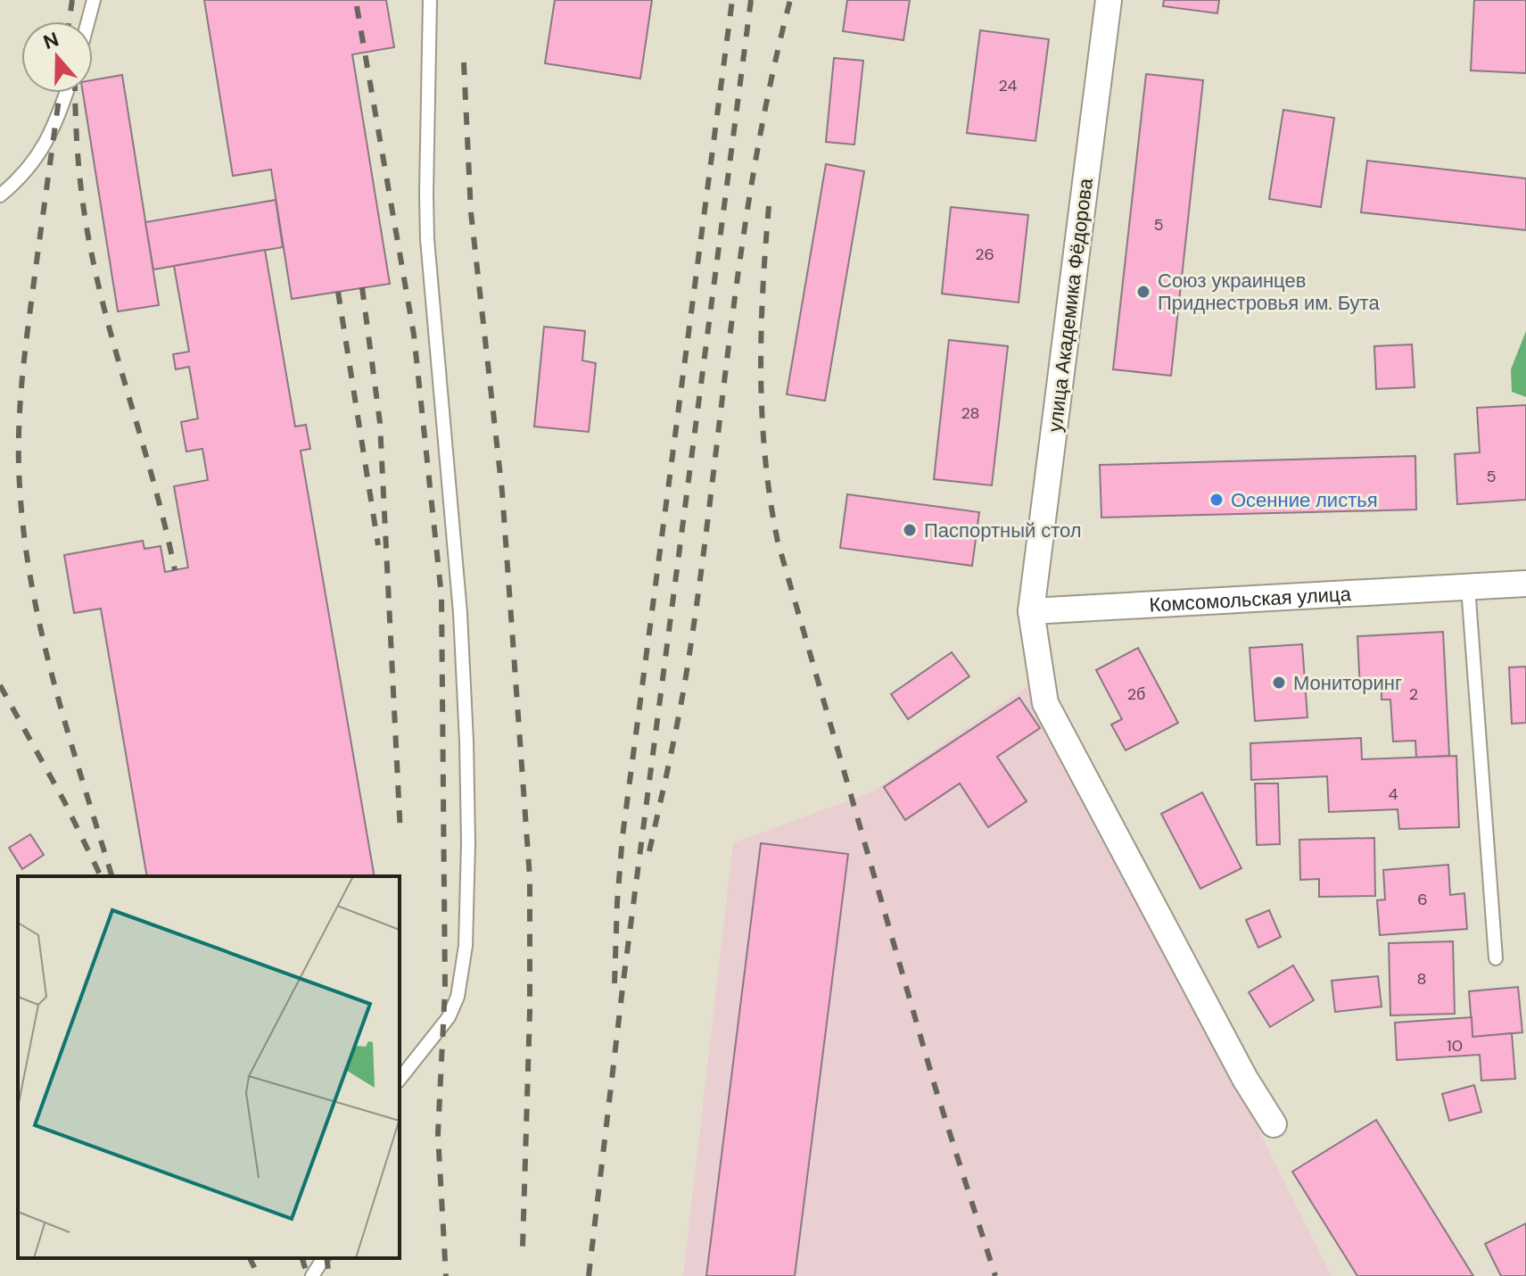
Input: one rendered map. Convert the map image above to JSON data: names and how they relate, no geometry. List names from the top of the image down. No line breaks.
{"streets":{"street":["улица Академика Фёдорова","Комсомольская улица"]},"crossings":[["улица Академика Фёдорова","Комсомольская улица"]],"places":["Союз украинцев Приднестровья им. Бута","Осенние листья","Паспортный стол","Мониторинг"],"house_numbers":["24","5","26","28","5","2б","2","4","6","8","10"],"north":"top"}
